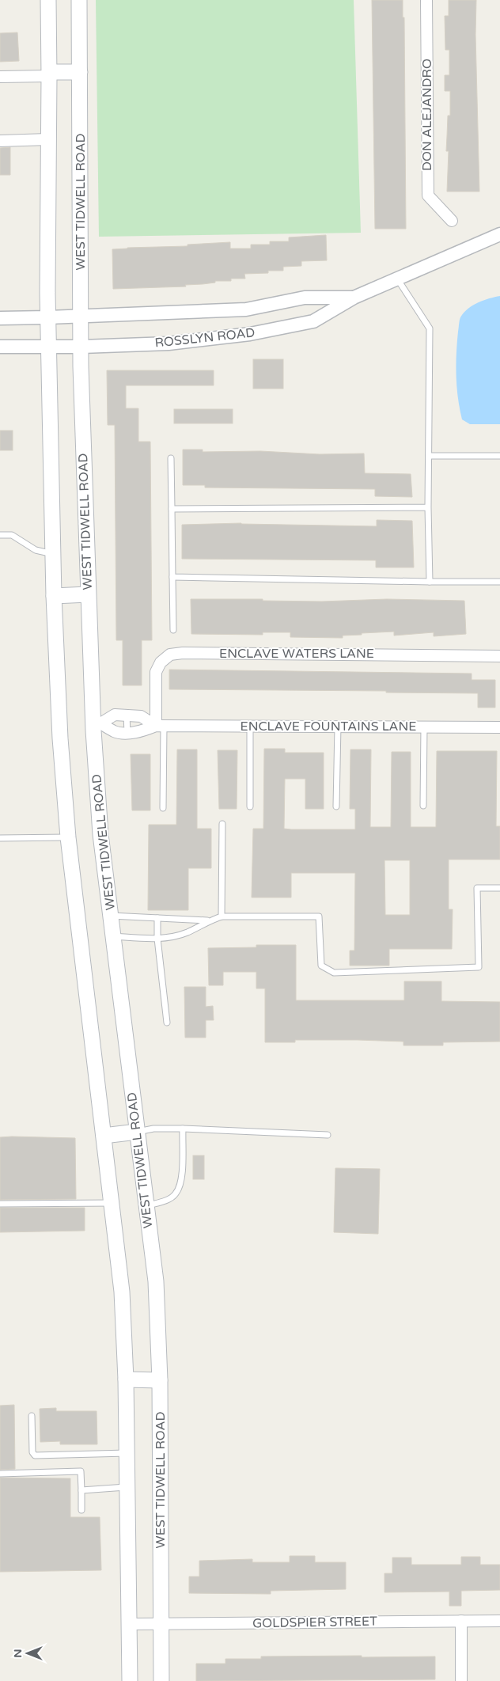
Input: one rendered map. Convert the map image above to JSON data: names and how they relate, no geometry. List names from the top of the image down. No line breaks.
{"streets":{"main road":["WEST TIDWELL ROAD"],"street":["DON ALEJANDRO","ROSSLYN ROAD","ENCLAVE WATERS LANE","ENCLAVE FOUNTAINS LANE","GOLDSPIER STREET"]},"crossings":[["WEST TIDWELL ROAD","ROSSLYN ROAD"],["WEST TIDWELL ROAD","ENCLAVE FOUNTAINS LANE"],["WEST TIDWELL ROAD","GOLDSPIER STREET"],["ENCLAVE WATERS LANE","ENCLAVE FOUNTAINS LANE"]],"north":"left"}
